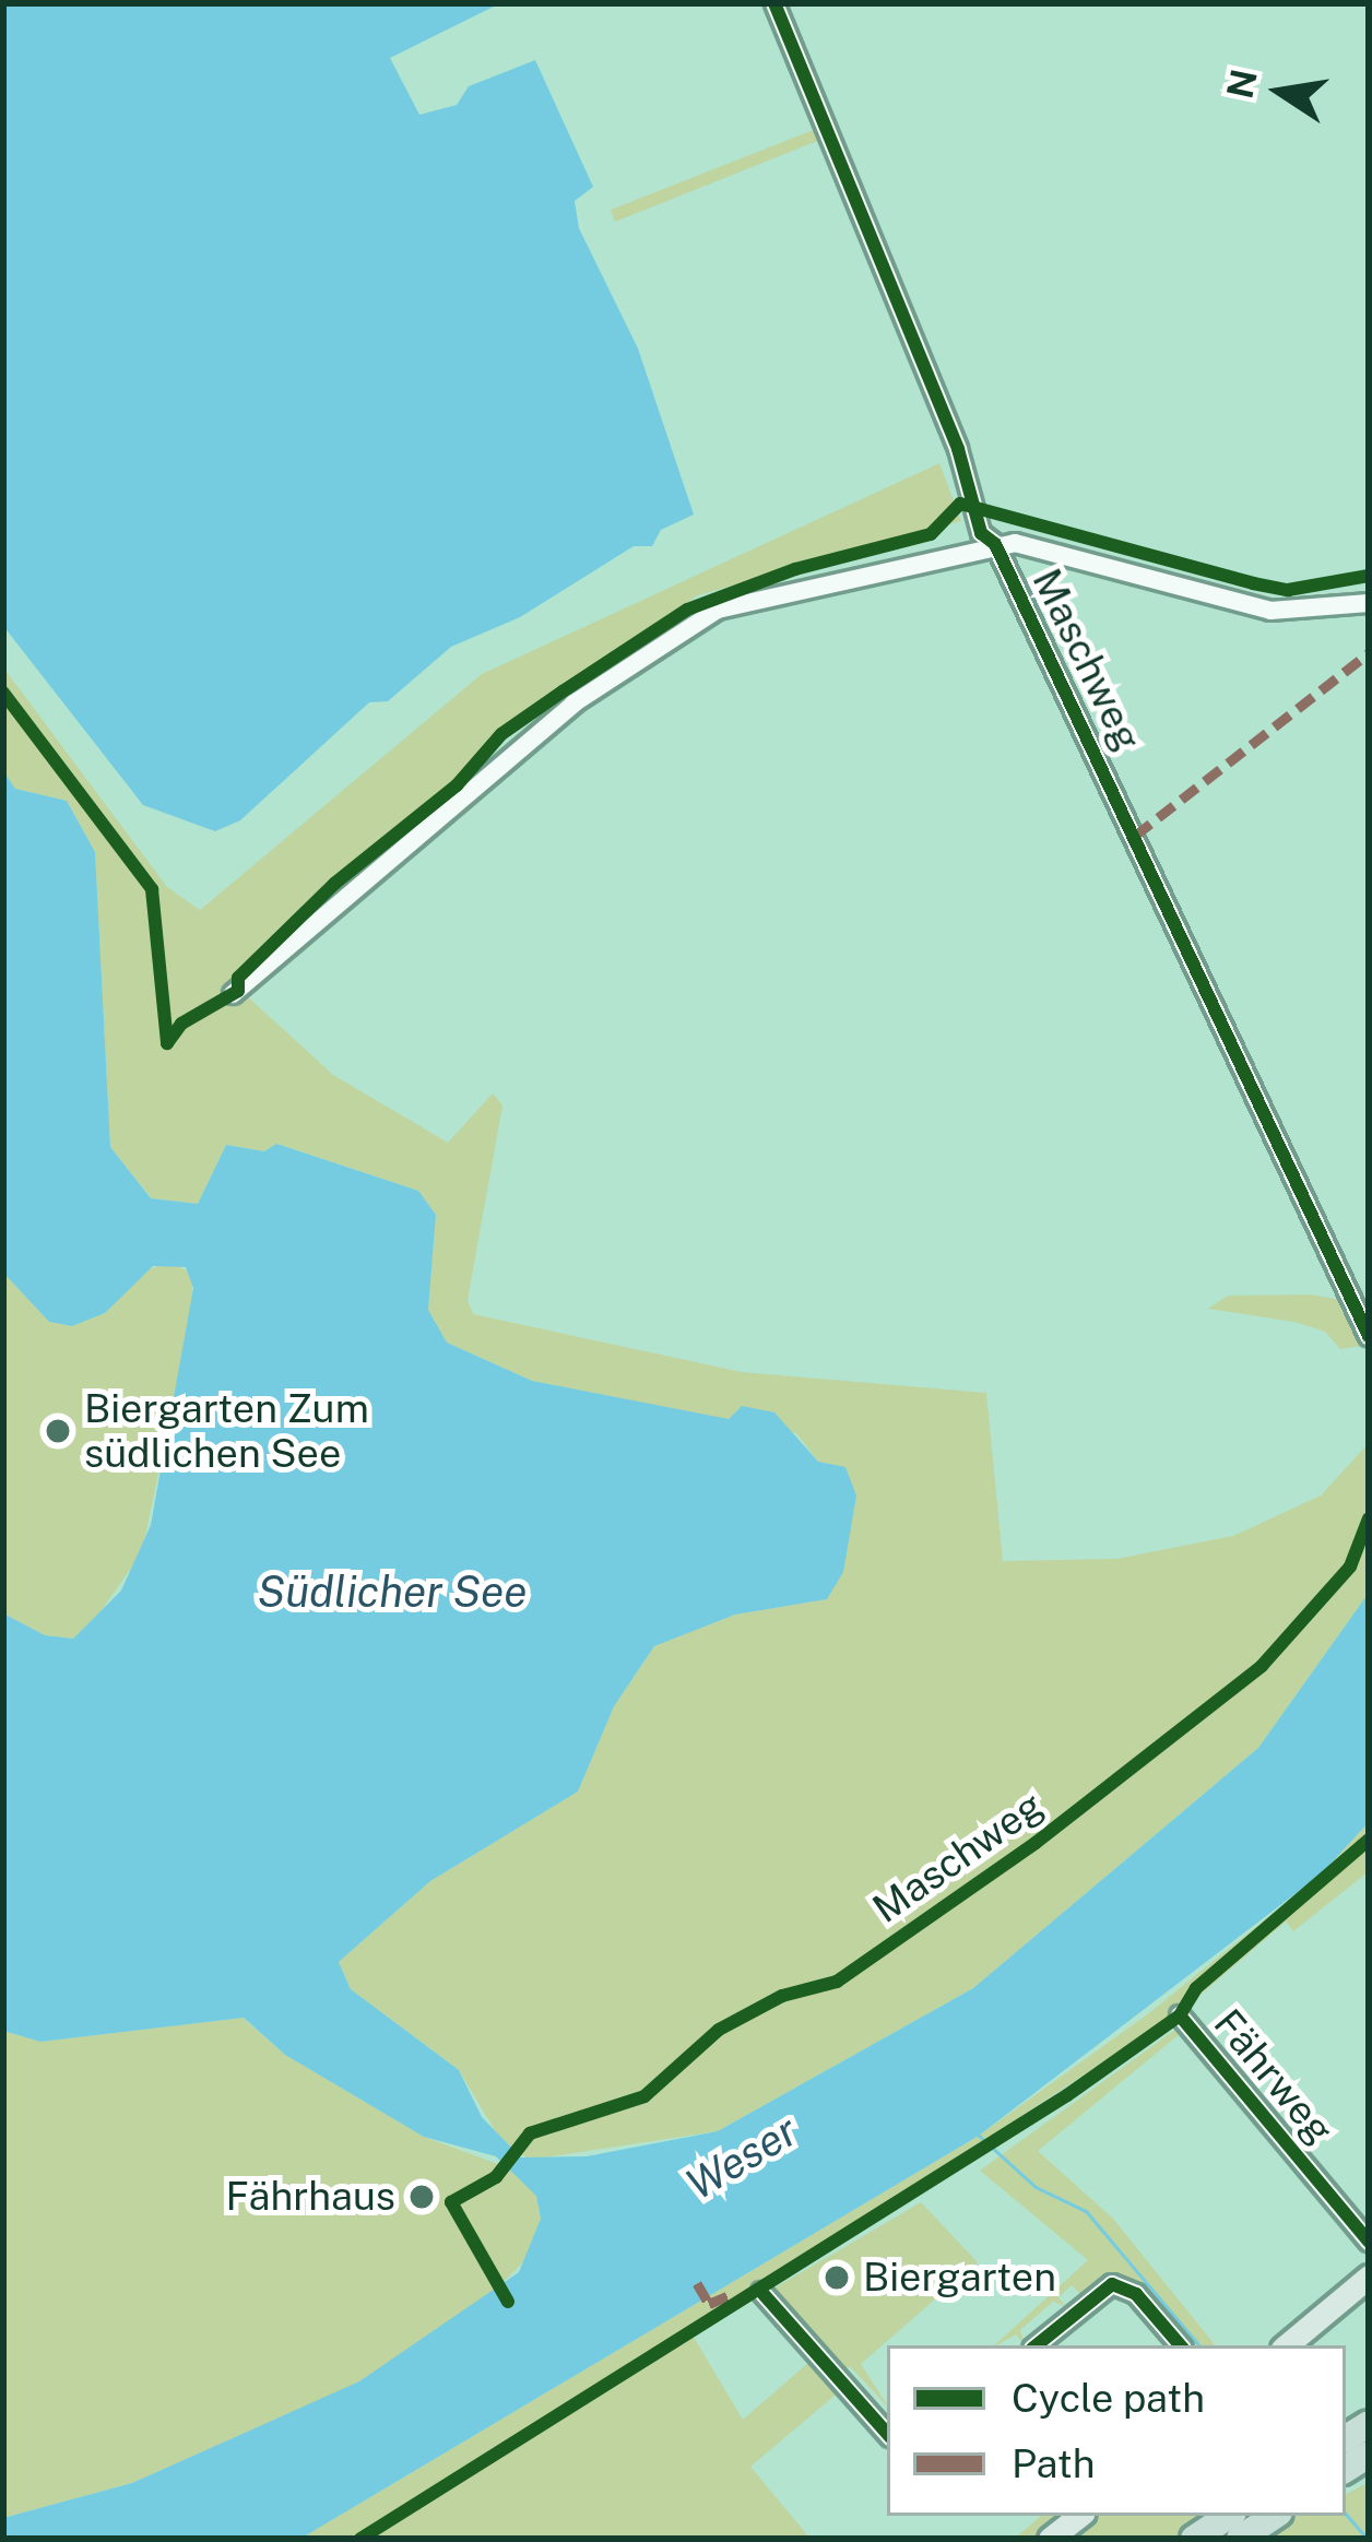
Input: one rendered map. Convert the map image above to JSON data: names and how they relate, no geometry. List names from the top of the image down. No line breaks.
{"streets":{"street":["Maschweg","Fährweg"]},"water":["Südlicher See","Weser"],"places":["Biergarten Zum südlichen See","Fährhaus","Biergarten"],"legend":["Cycle path","Path"],"north":"left"}
